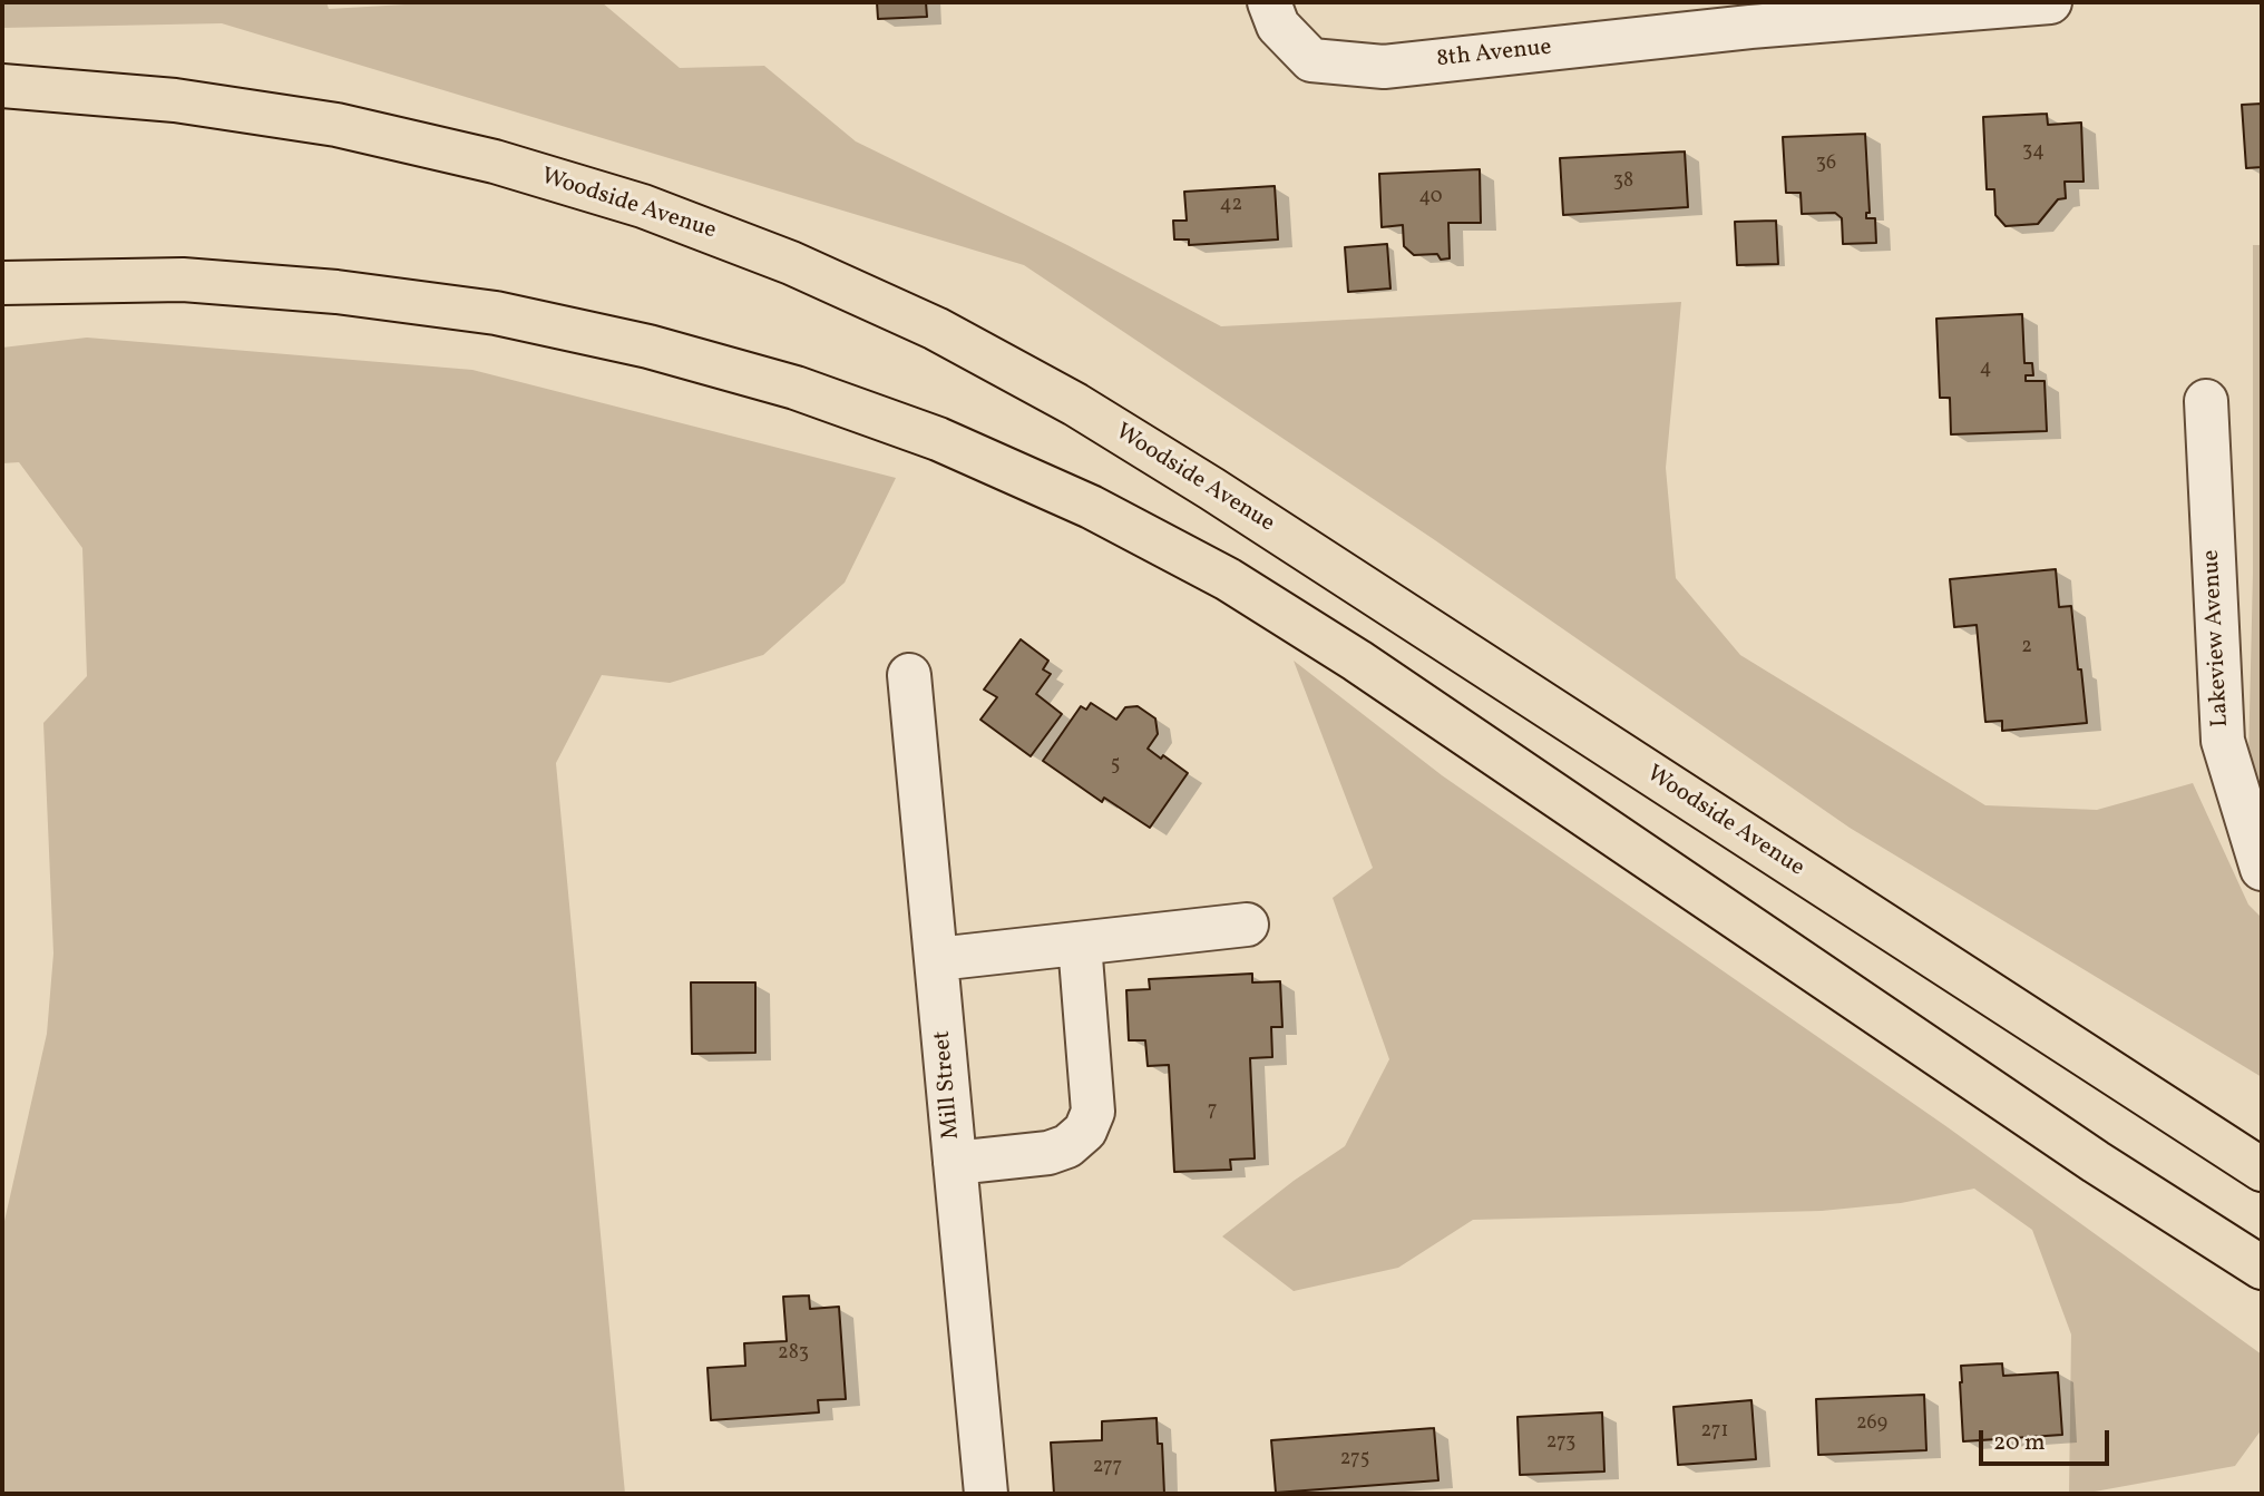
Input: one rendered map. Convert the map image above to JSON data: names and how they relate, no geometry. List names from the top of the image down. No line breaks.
{"streets":{"main road":["Woodside Avenue"],"street":["8th Avenue","Lakeview Avenue","Mill Street"]},"house_numbers":["34","36","38","40","42","4","2","5","7","283","269","271","273","275","277"],"scale_bar":"20 m"}
